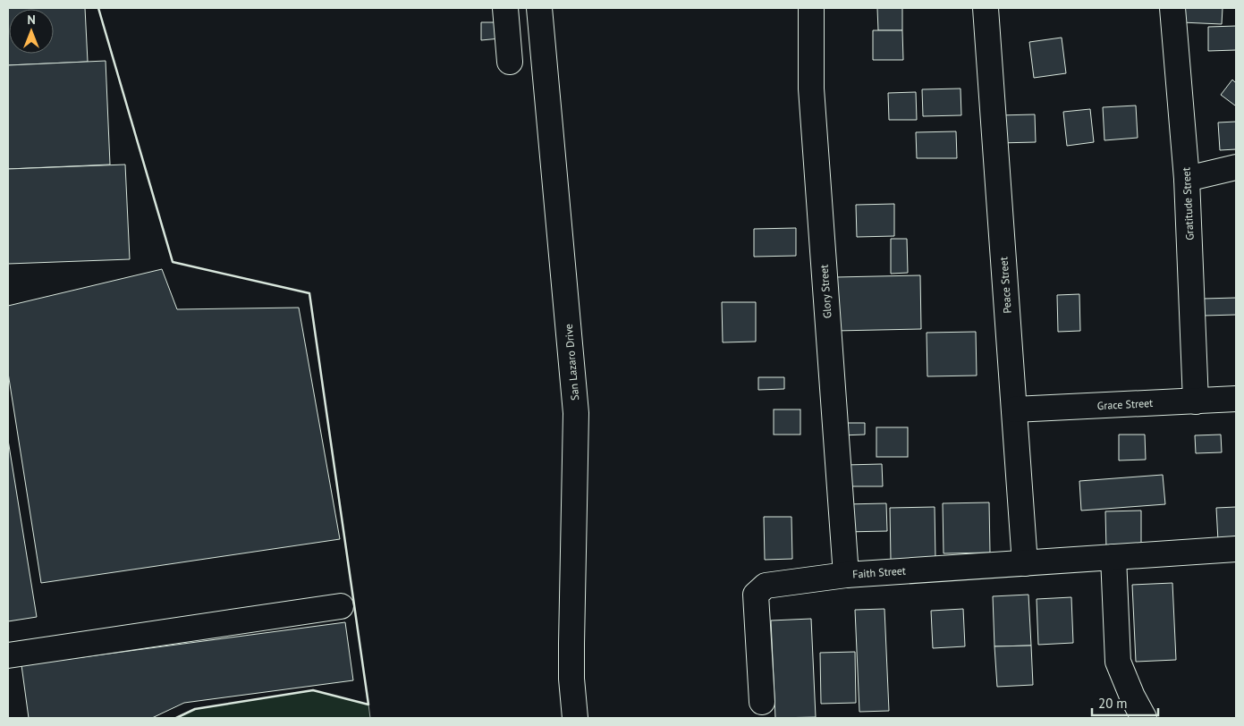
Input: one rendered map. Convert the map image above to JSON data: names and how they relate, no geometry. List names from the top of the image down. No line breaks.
{"streets":{"street":["Gratitude Street","Peace Street","Glory Street","San Lazaro Drive","Grace Street","Faith Street"]},"crossings":[["Gratitude Street","Grace Street"],["Peace Street","Grace Street"],["Peace Street","Faith Street"],["Glory Street","Faith Street"]],"scale_bar":"20 m","north":"top"}
